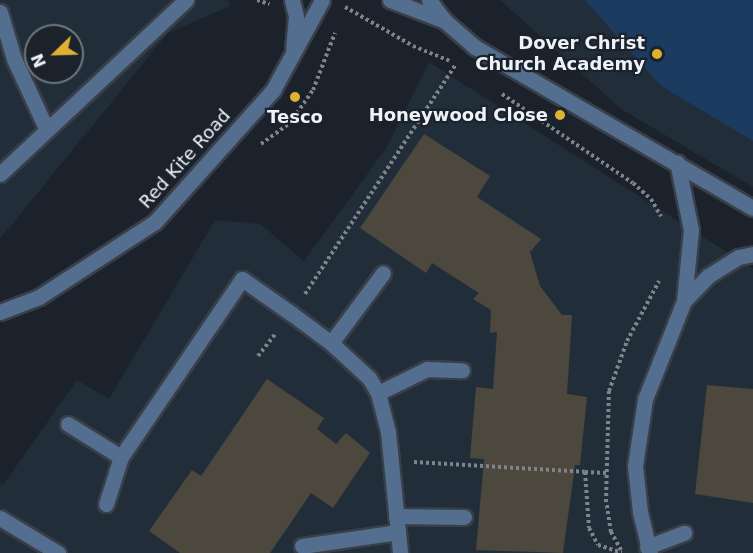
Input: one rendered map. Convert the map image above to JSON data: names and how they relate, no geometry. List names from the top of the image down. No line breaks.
{"streets":{"street":["Red Kite Road"]},"places":["Dover Christ Church Academy","Tesco","Honeywood Close"],"north":"bottom left"}
